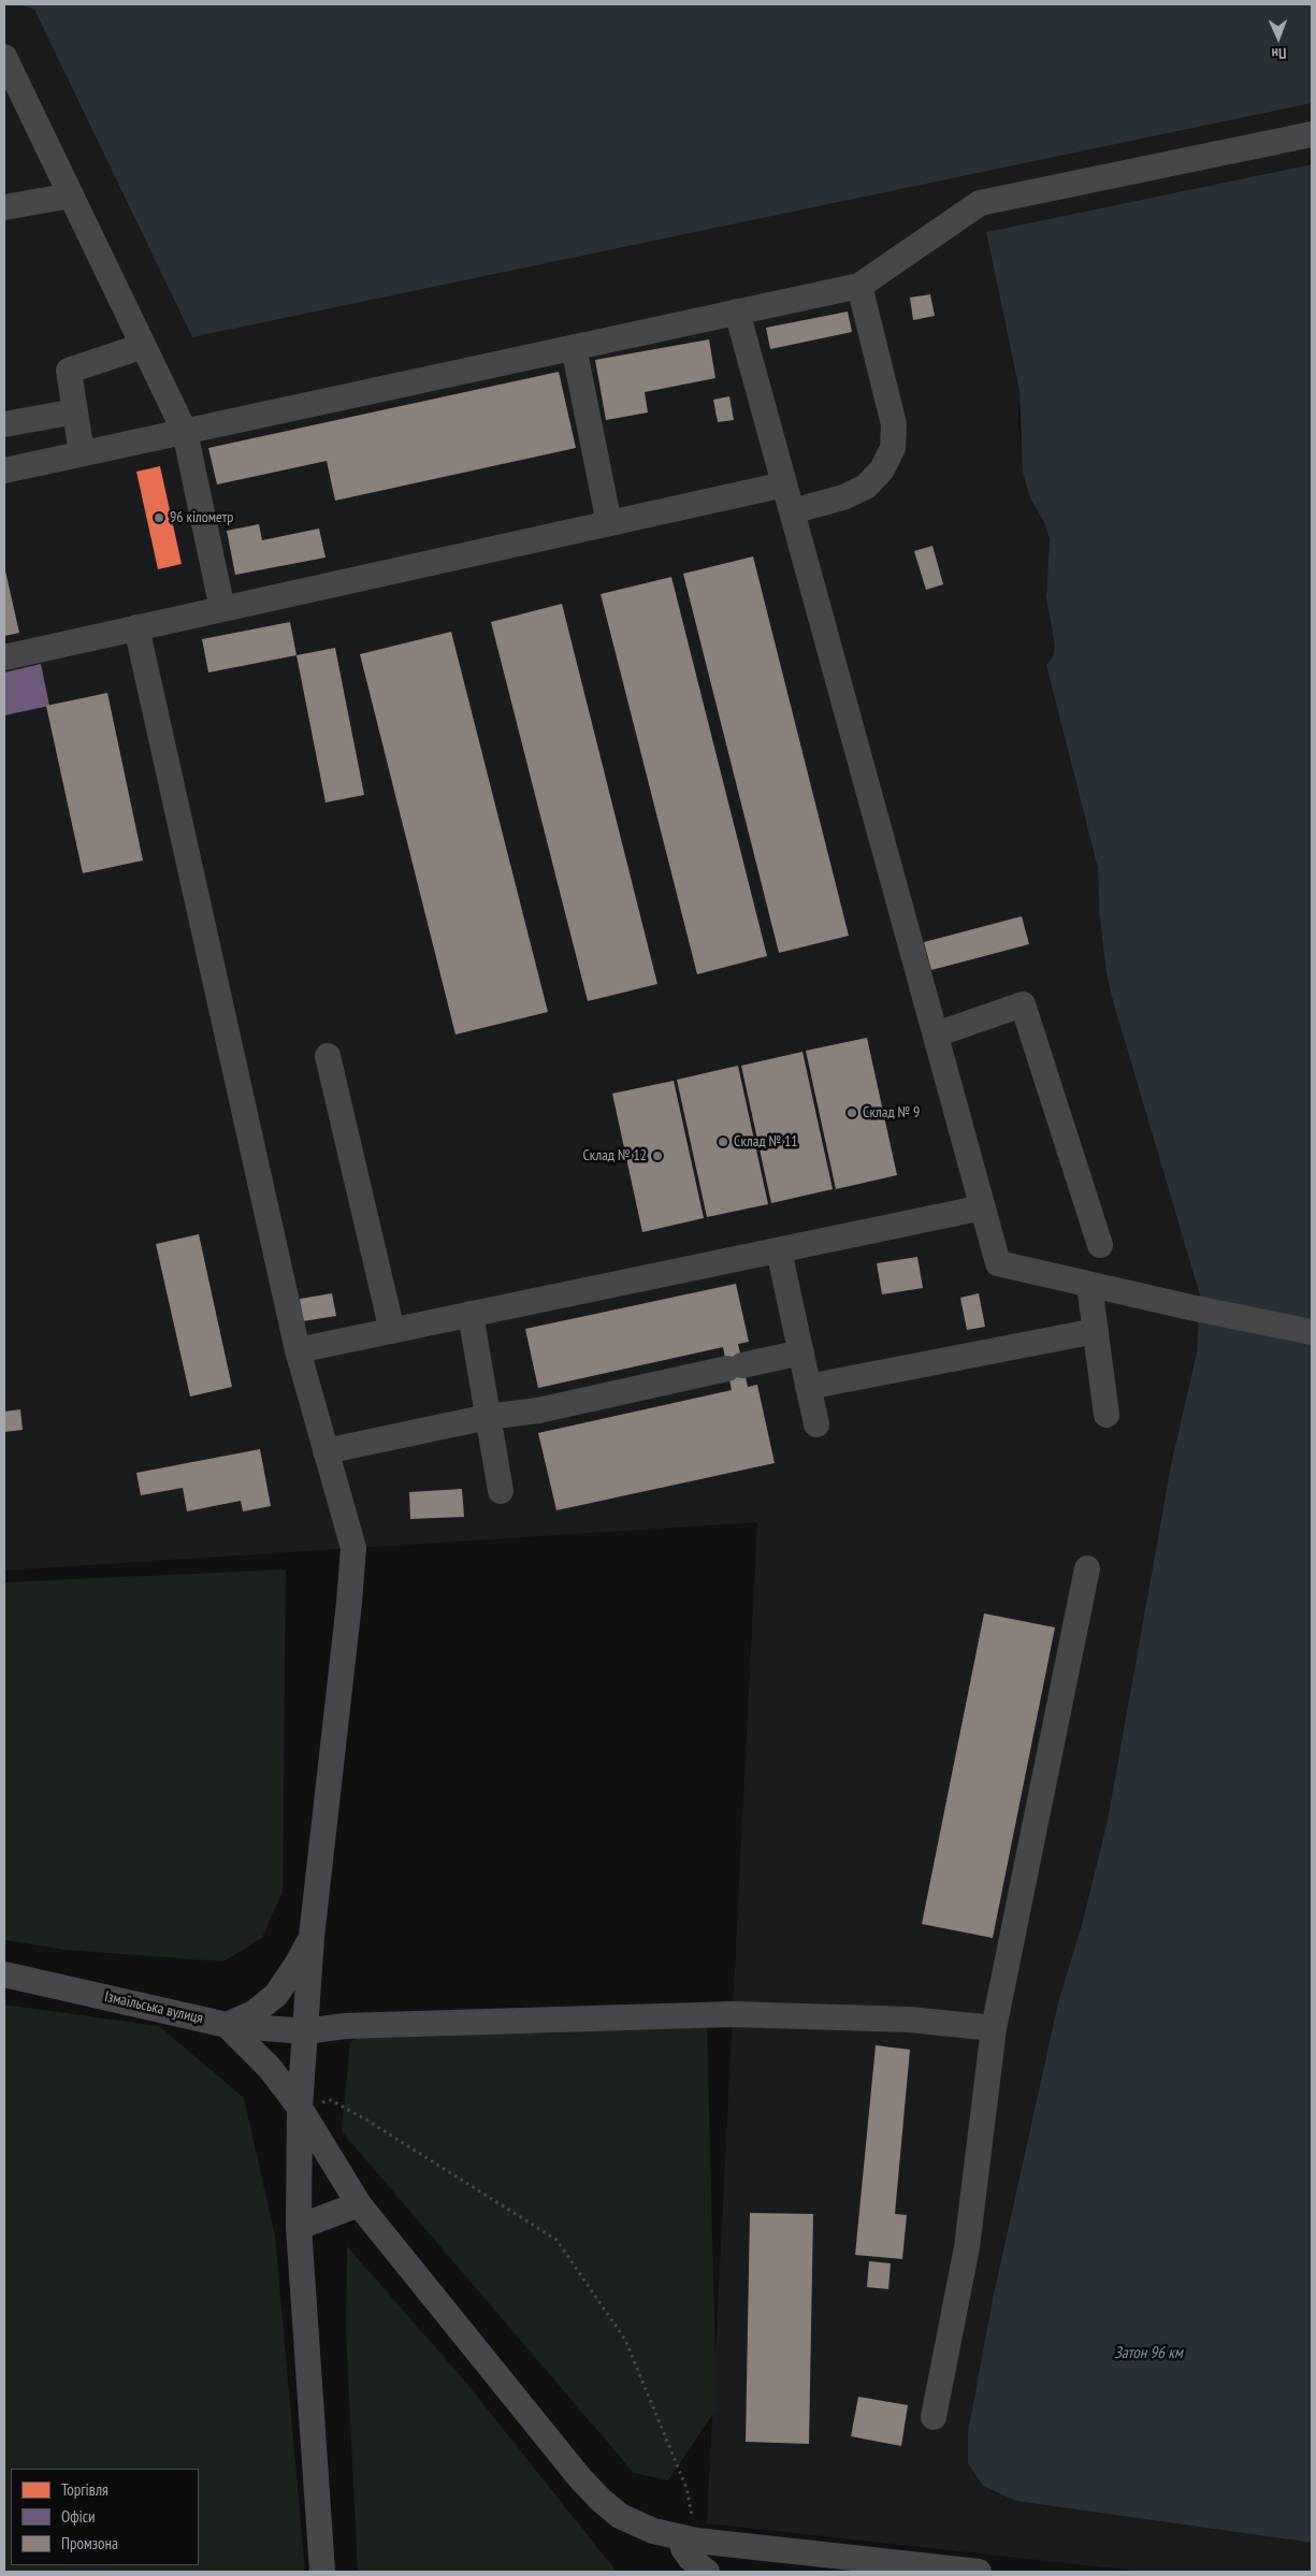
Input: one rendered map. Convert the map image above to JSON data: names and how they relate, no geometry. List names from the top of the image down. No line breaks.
{"streets":{"street":["Ізмаїльська вулиця"]},"water":["Затон 96 км"],"places":["96 кілометр","Склад № 9","Склад № 11","Склад № 12"],"legend":["Торгівля","Офіси","Промзона"],"north":"bottom"}
